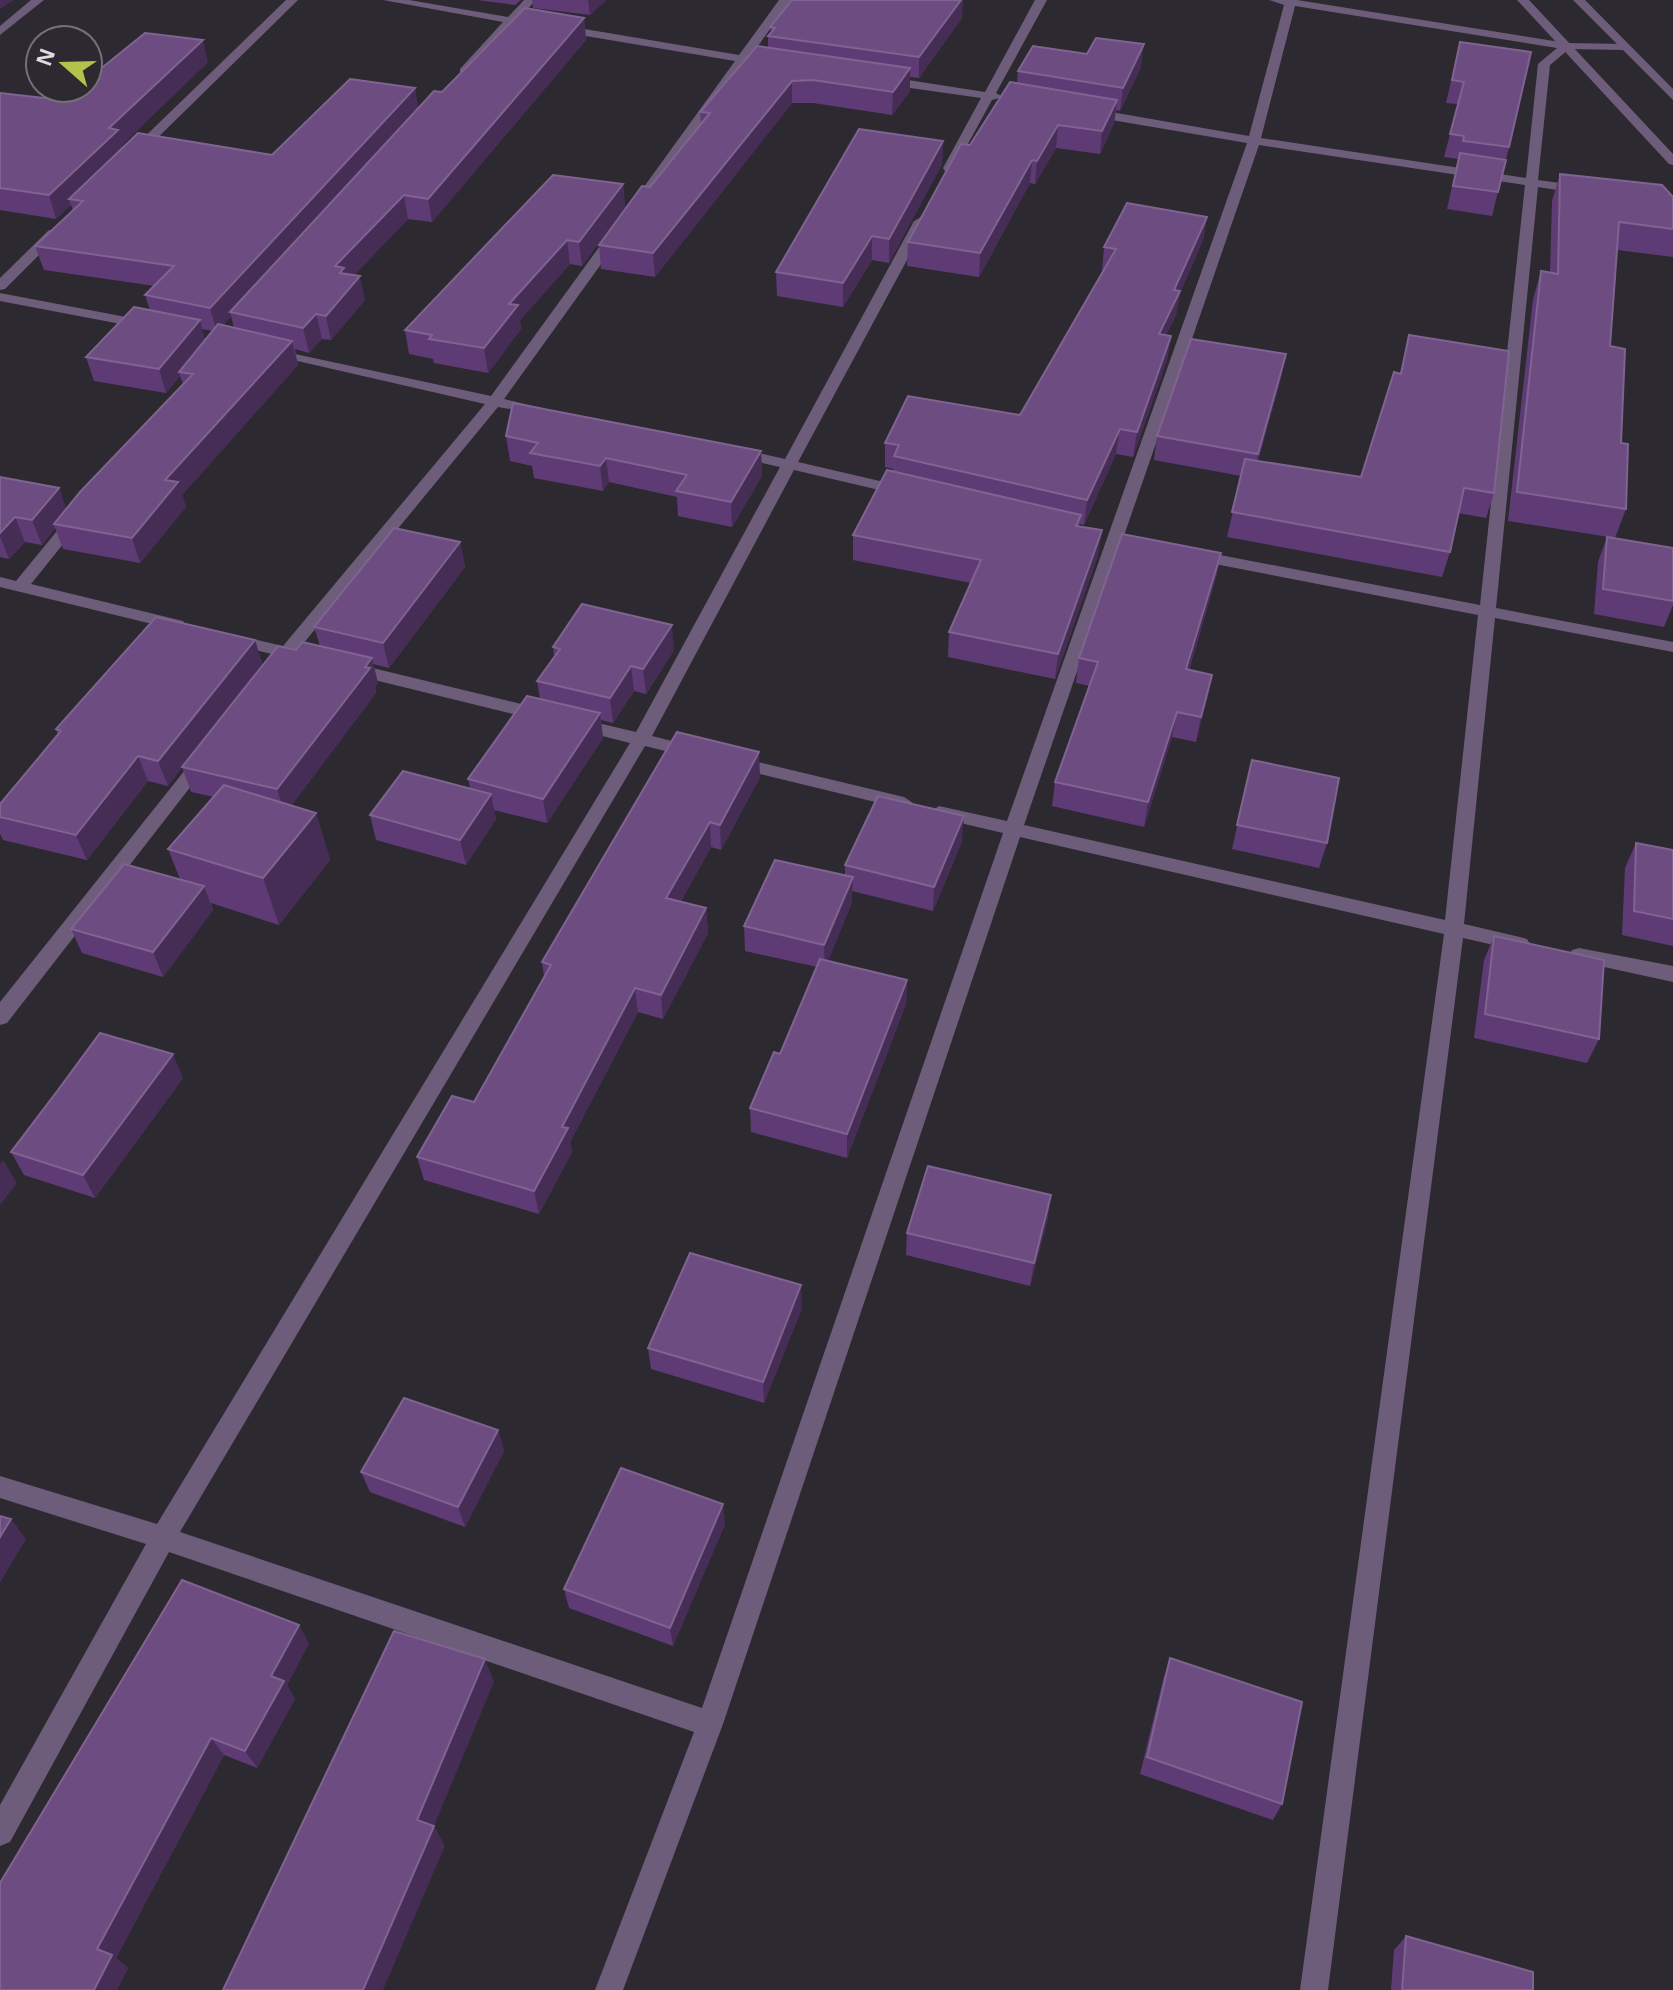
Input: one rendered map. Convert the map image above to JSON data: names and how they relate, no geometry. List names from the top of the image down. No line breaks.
{"north":"left"}
